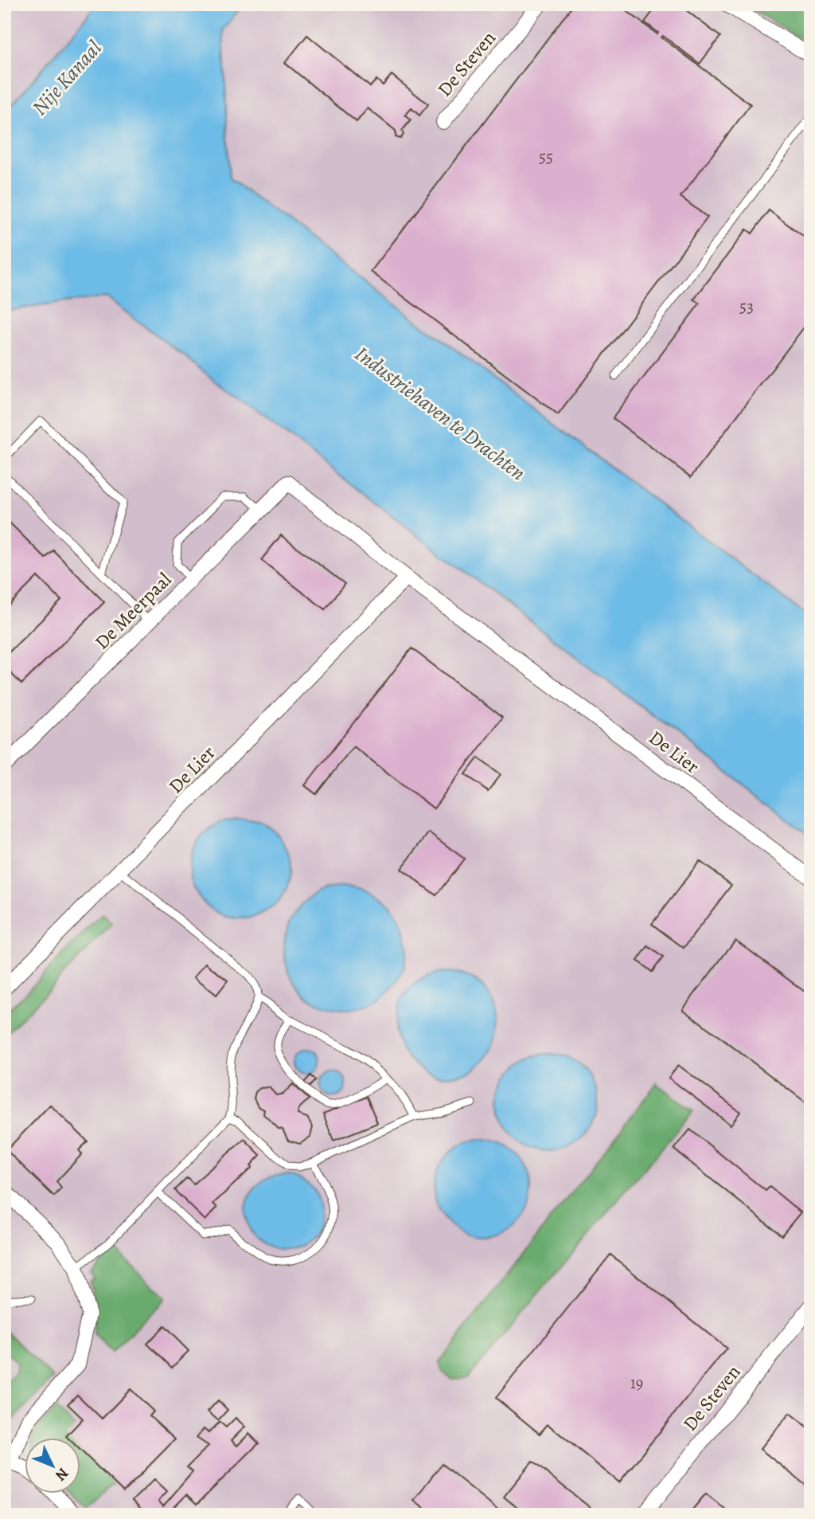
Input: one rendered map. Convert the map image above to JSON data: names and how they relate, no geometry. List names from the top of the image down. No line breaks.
{"streets":{"street":["De Steven","De Meerpaal","De Lier"]},"crossings":[["De Meerpaal","De Lier"]],"water":["Nije Kanaal","Industriehaven te Drachten"],"house_numbers":["55","53","19"],"north":"bottom right"}
